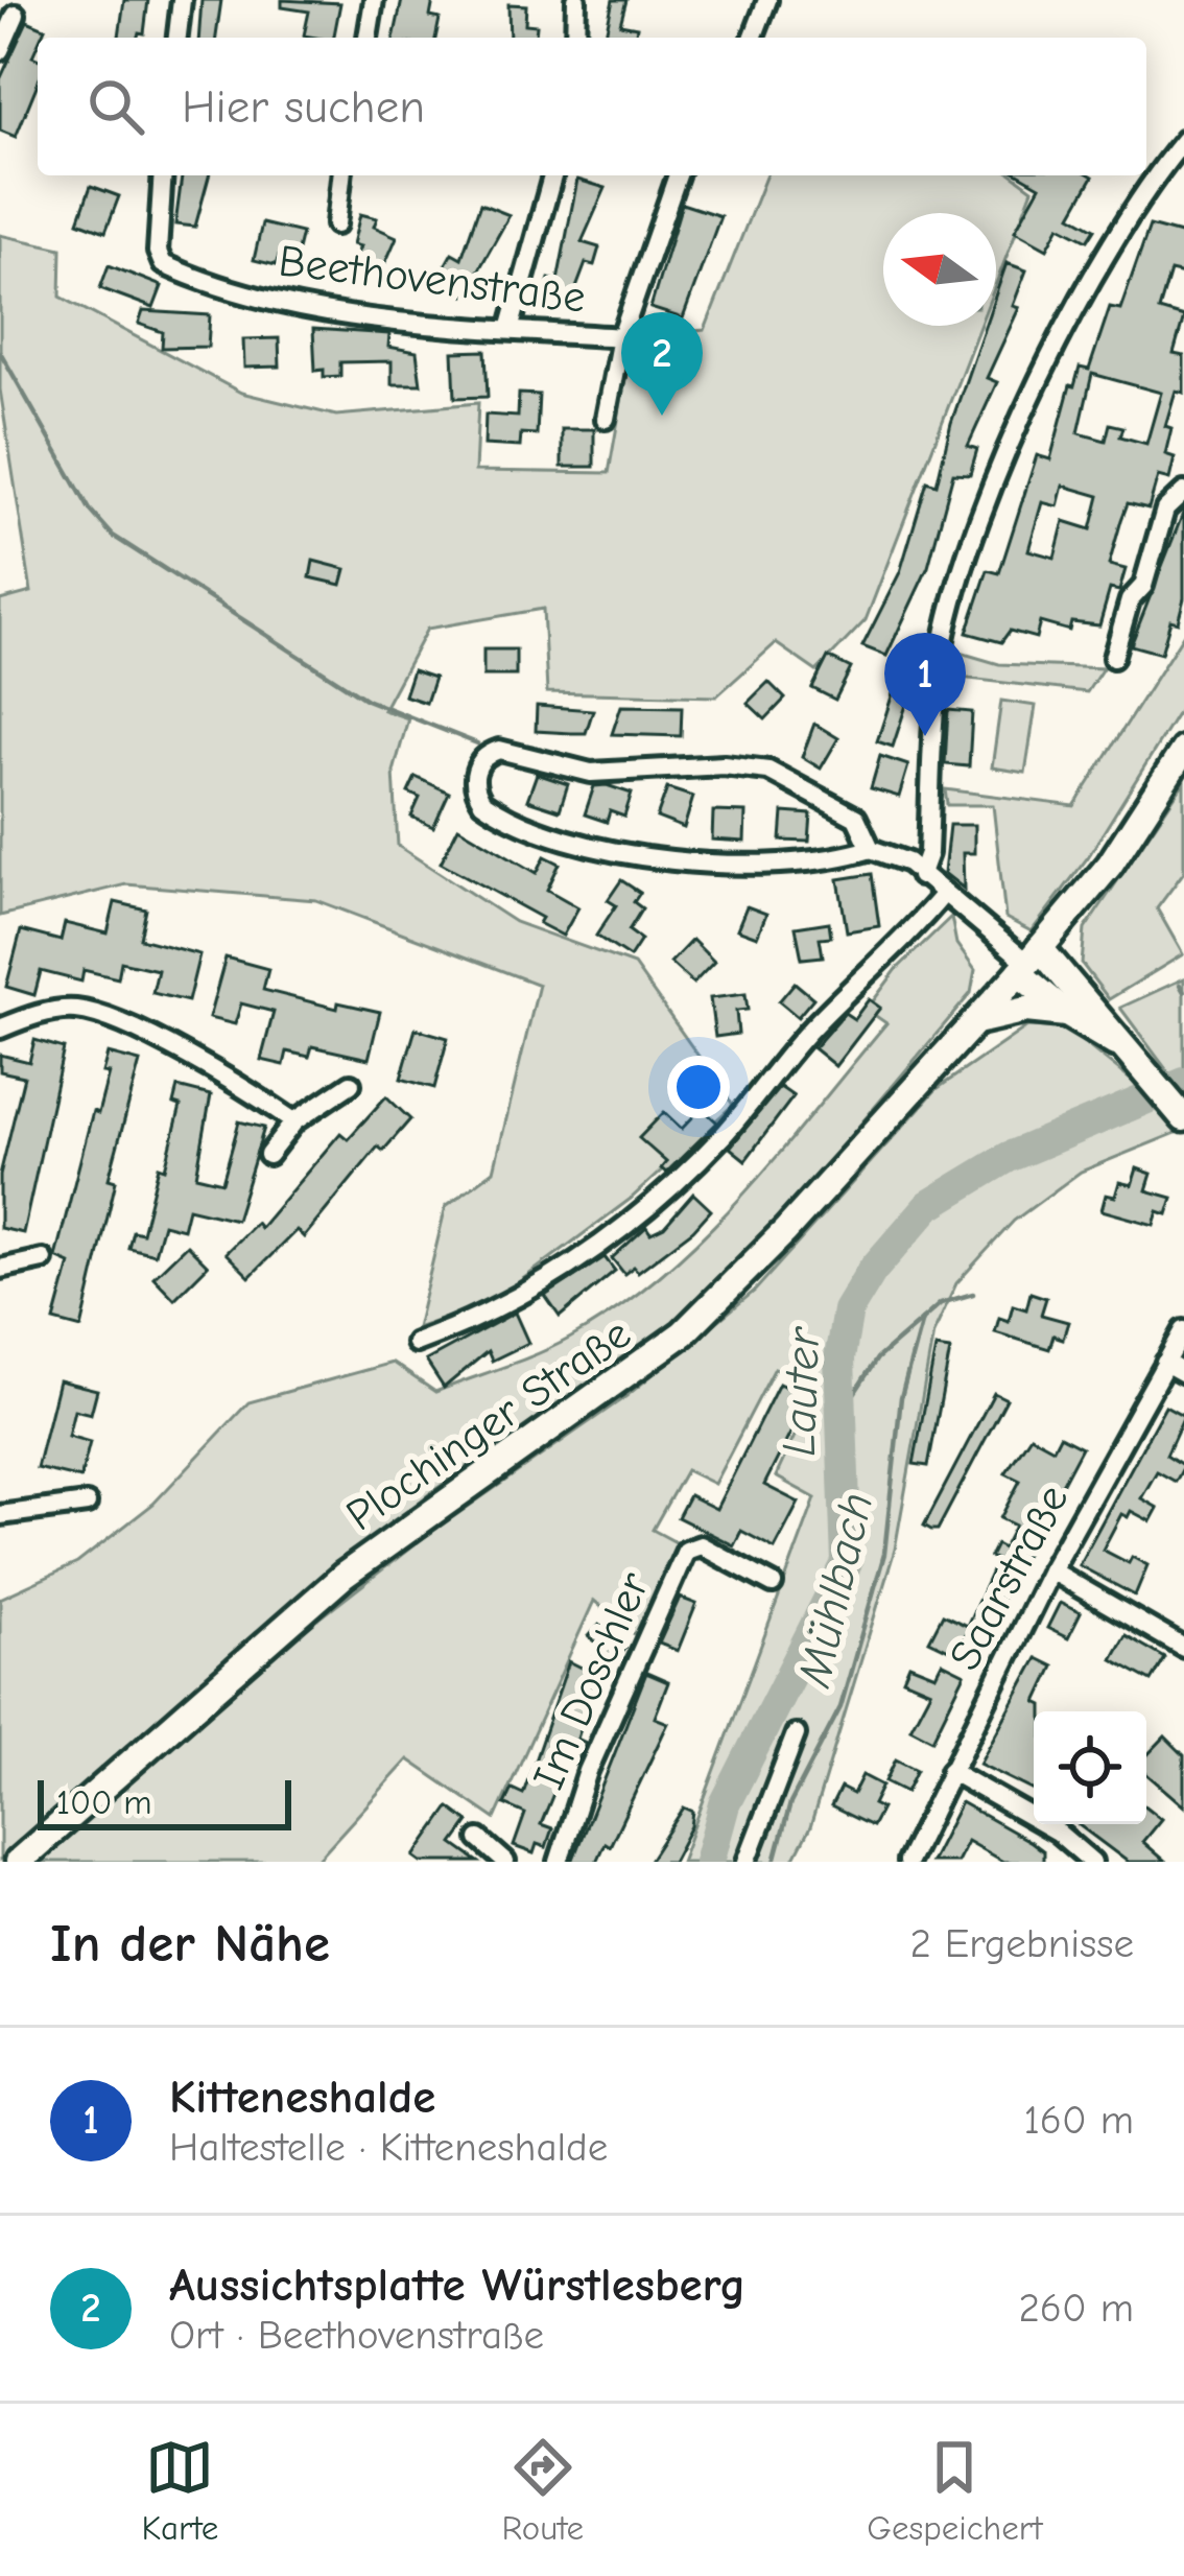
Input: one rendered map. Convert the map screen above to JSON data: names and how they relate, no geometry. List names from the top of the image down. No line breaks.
{"streets":{"main road":["Plochinger Straße"],"street":["Beethovenstraße","Saarstraße","Im Doschler"]},"water":["Lauter","Mühlbach"],"scale_bar":"100 m","north":"left","page":{"search":"Hier suchen","pins":["2","1"],"scale":"100 m","heading":["In der Nähe","2 Ergebnisse"],"list":[{"mark":"1","name":"Kitteneshalde","note":"Haltestelle · Kitteneshalde","value":"160 m"},{"mark":"2","name":"Aussichtsplatte Würstlesberg","note":"Ort · Beethovenstraße","value":"260 m"}],"nav":["Karte","Route","Gespeichert"]}}
